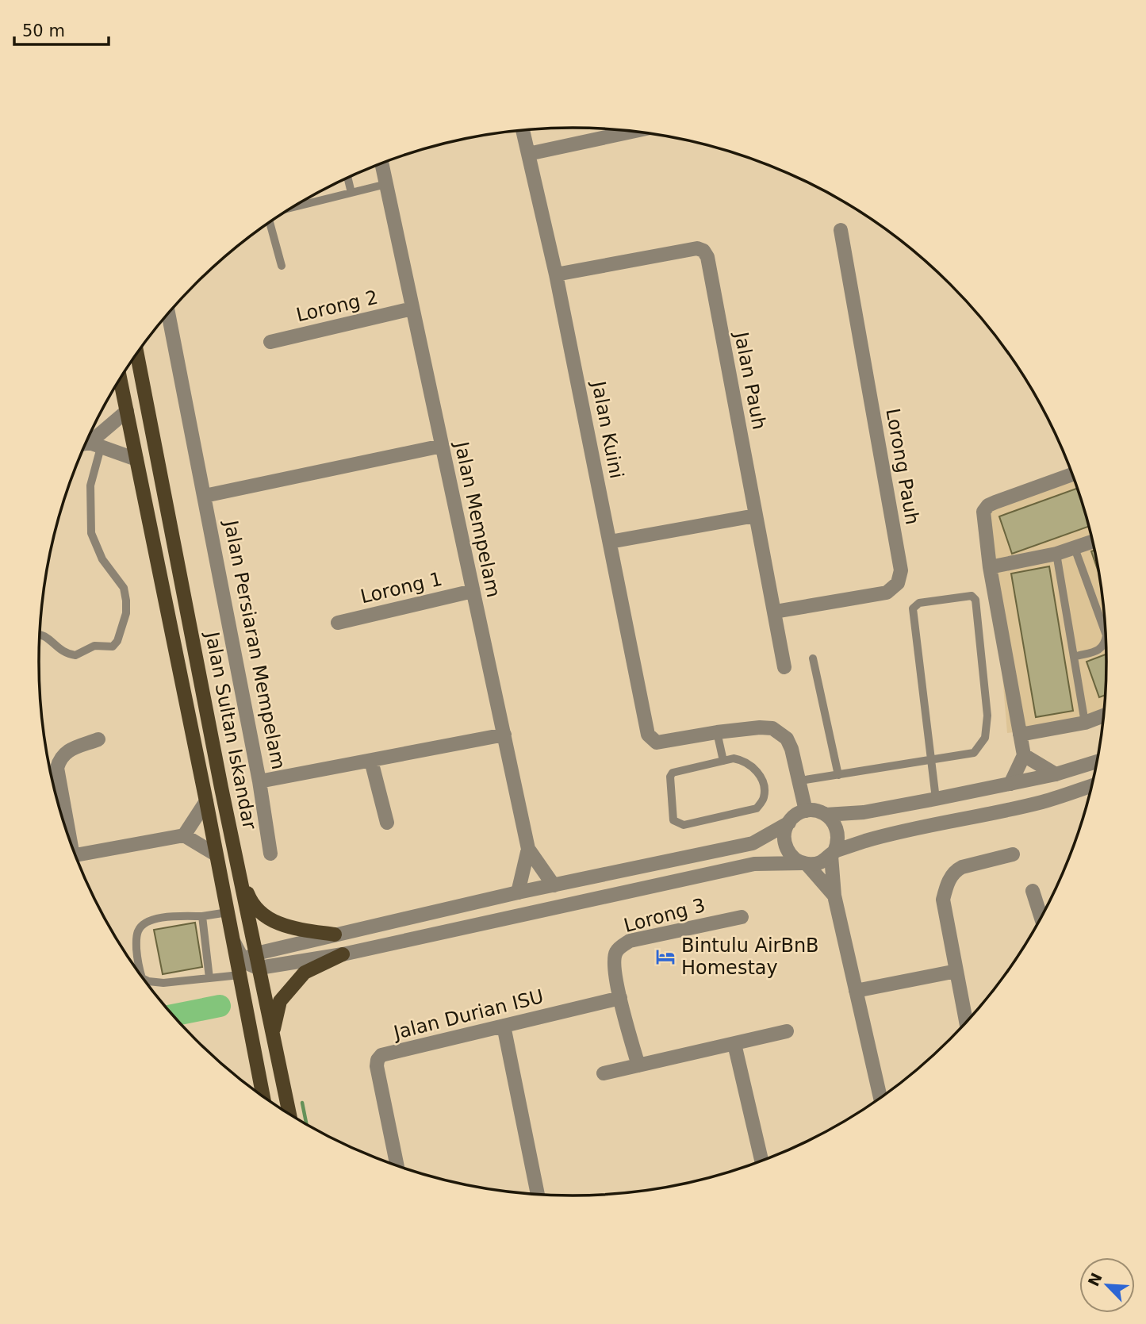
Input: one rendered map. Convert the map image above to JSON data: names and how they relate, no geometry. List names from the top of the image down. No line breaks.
{"streets":{"main road":["Jalan Sultan Iskandar"],"street":["Lorong 2","Jalan Pauh","Jalan Kuini","Lorong Pauh","Jalan Mempelam","Lorong 1","Jalan Persiaran Mempelam","Lorong 3","Jalan Durian ISU"]},"crossings":[["Lorong 2","Jalan Mempelam"],["Jalan Pauh","Jalan Kuini"],["Jalan Pauh","Lorong Pauh"],["Jalan Mempelam","Lorong 1"],["Jalan Mempelam","Jalan Persiaran Mempelam"],["Lorong 3","Jalan Durian ISU"]],"places":{"hotel":["Bintulu AirBnB Homestay"]},"scale_bar":"50 m","north":"top left"}
